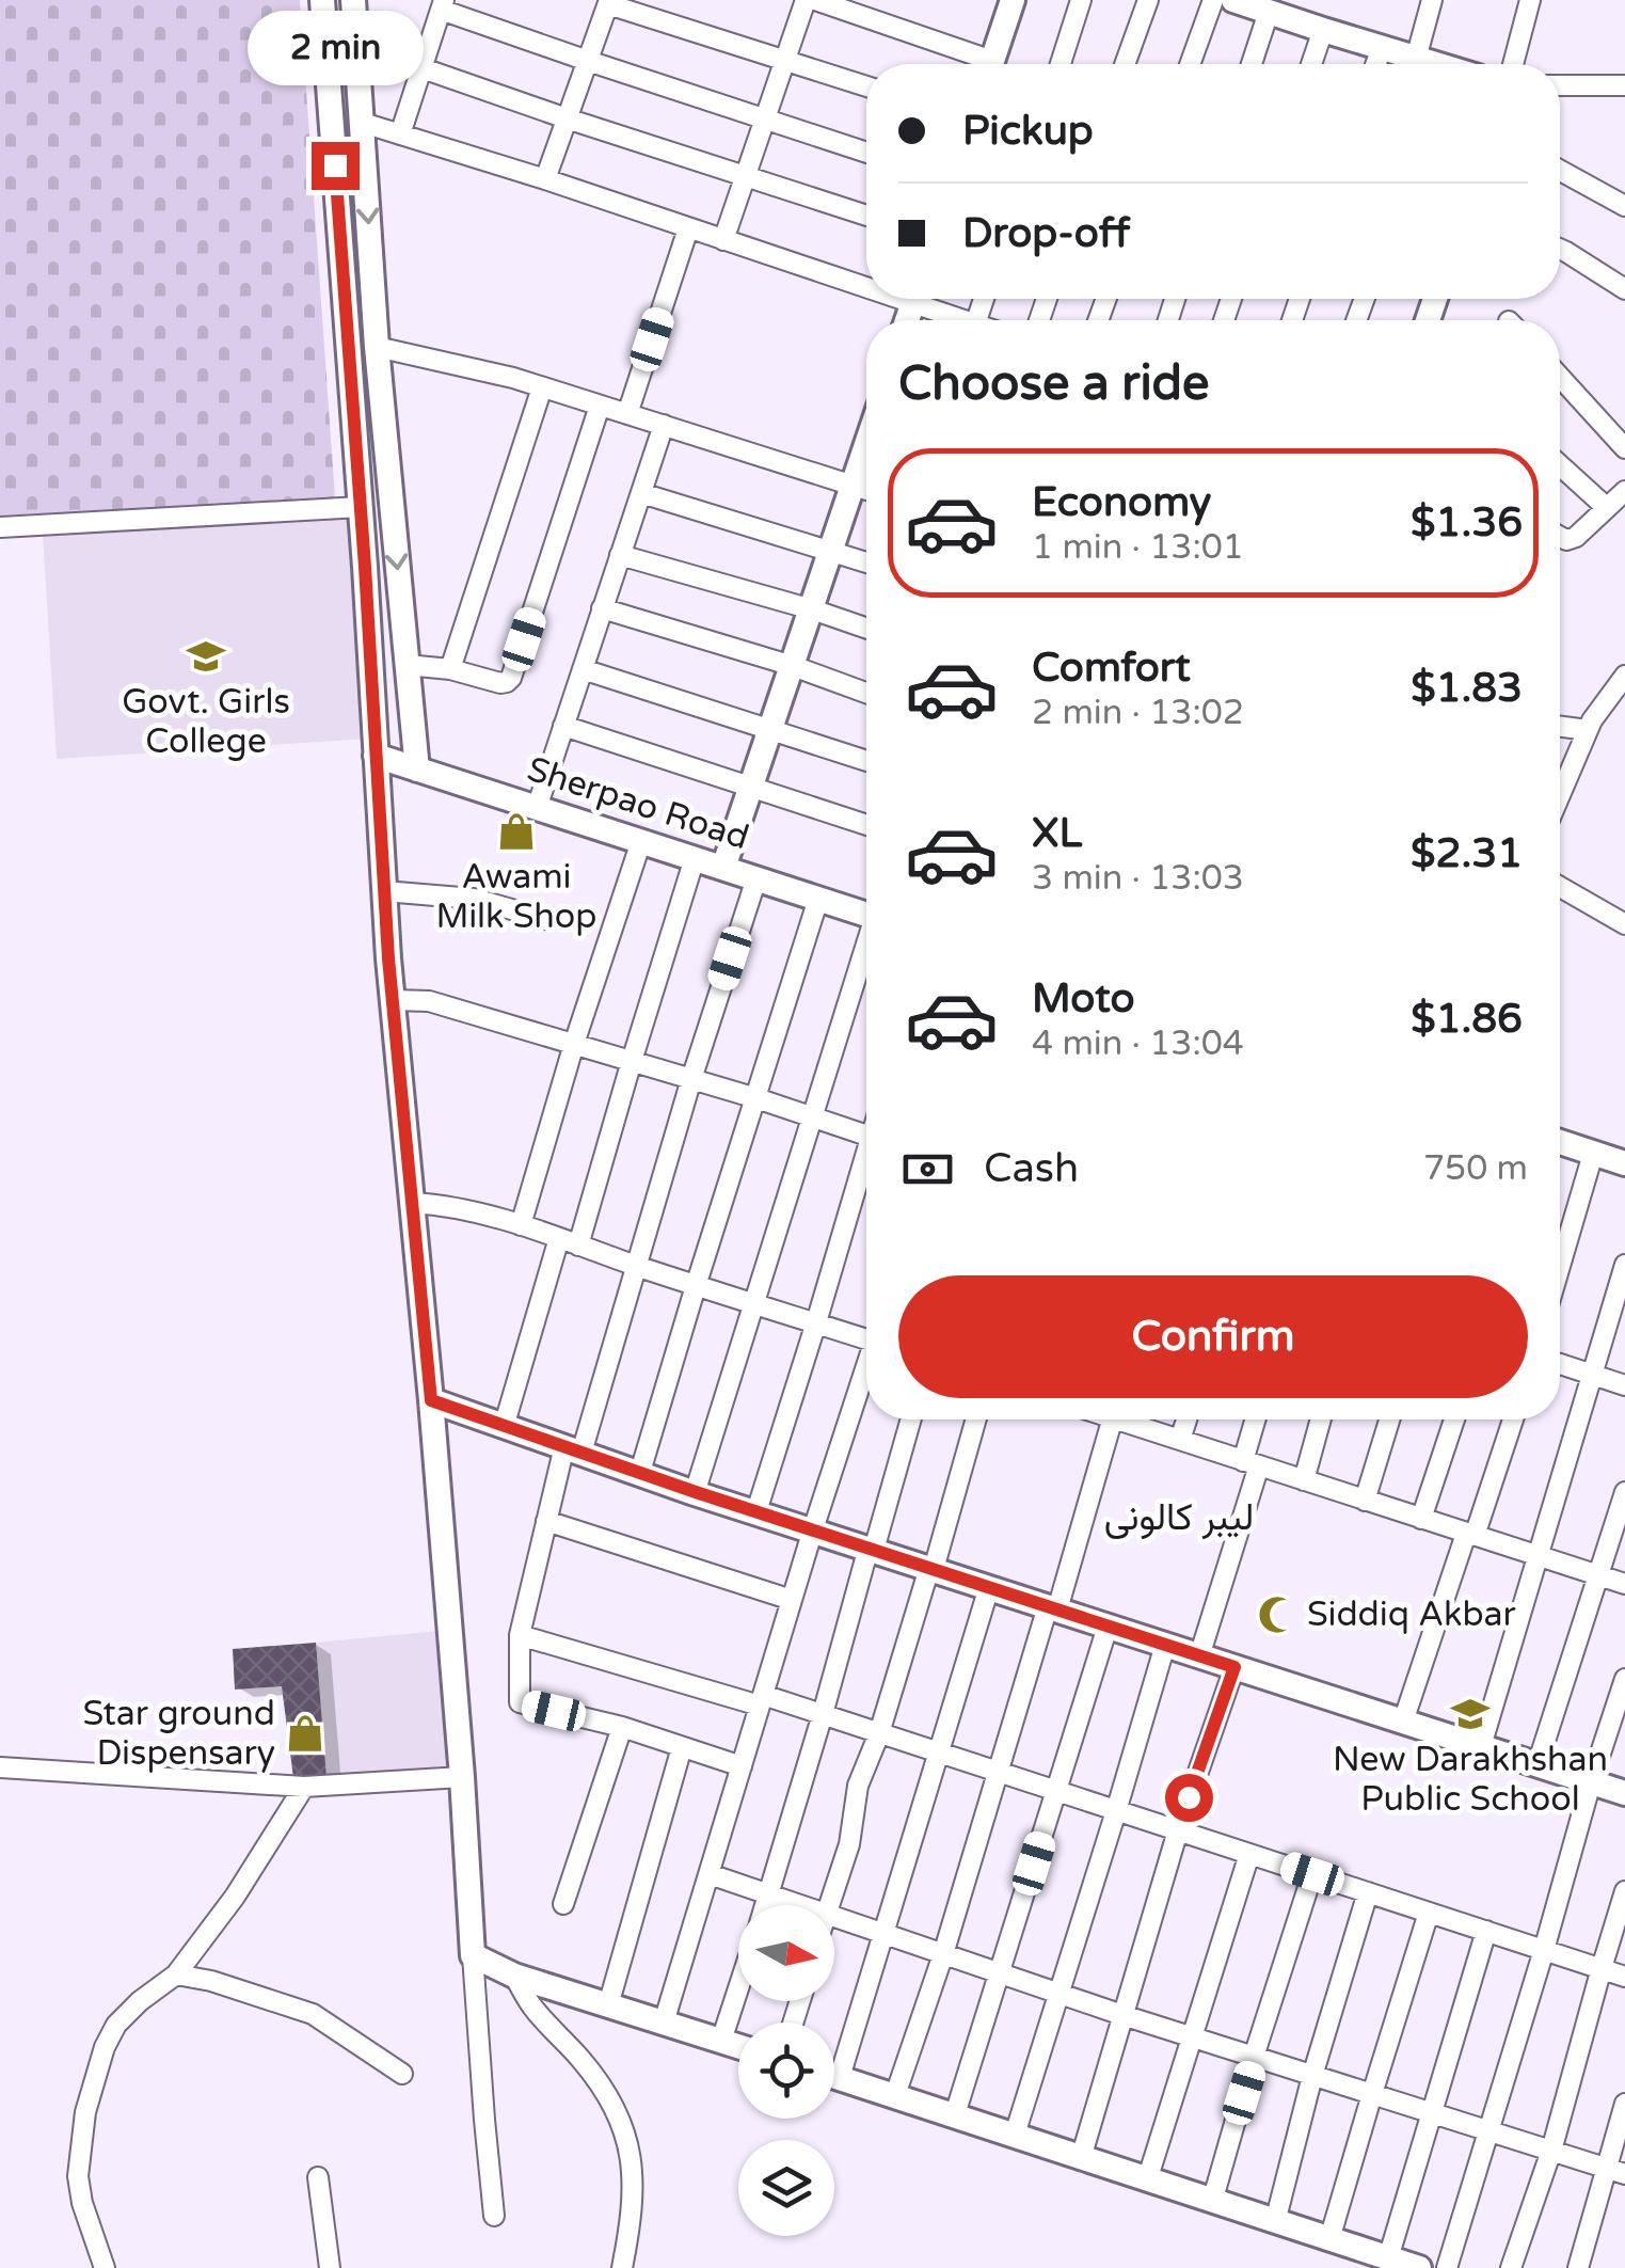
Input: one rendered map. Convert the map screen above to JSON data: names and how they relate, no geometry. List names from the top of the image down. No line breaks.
{"streets":{"street":["Sherpao Road"]},"districts":["لیبر کالونی"],"places":{"school or university":["Govt. Girls College","New Darakhshan Public School"],"shop":["Awami Milk Shop","Star ground Dispensary"],"mosque":["Siddiq Akbar"]},"north":"right","page":{"bubble":"2 min","banner":["Pickup","Drop-off"],"heading":"Choose a ride","list":[{"name":"Economy","note":"1 min · 13:01","value":"$1.36"},{"name":"Comfort","note":"2 min · 13:02","value":"$1.83"},{"name":"XL","note":"3 min · 13:03","value":"$2.31"},{"name":"Moto","note":"4 min · 13:04","value":"$1.86"}],"pay":["Cash","750 m"],"buttons":"Confirm"}}
